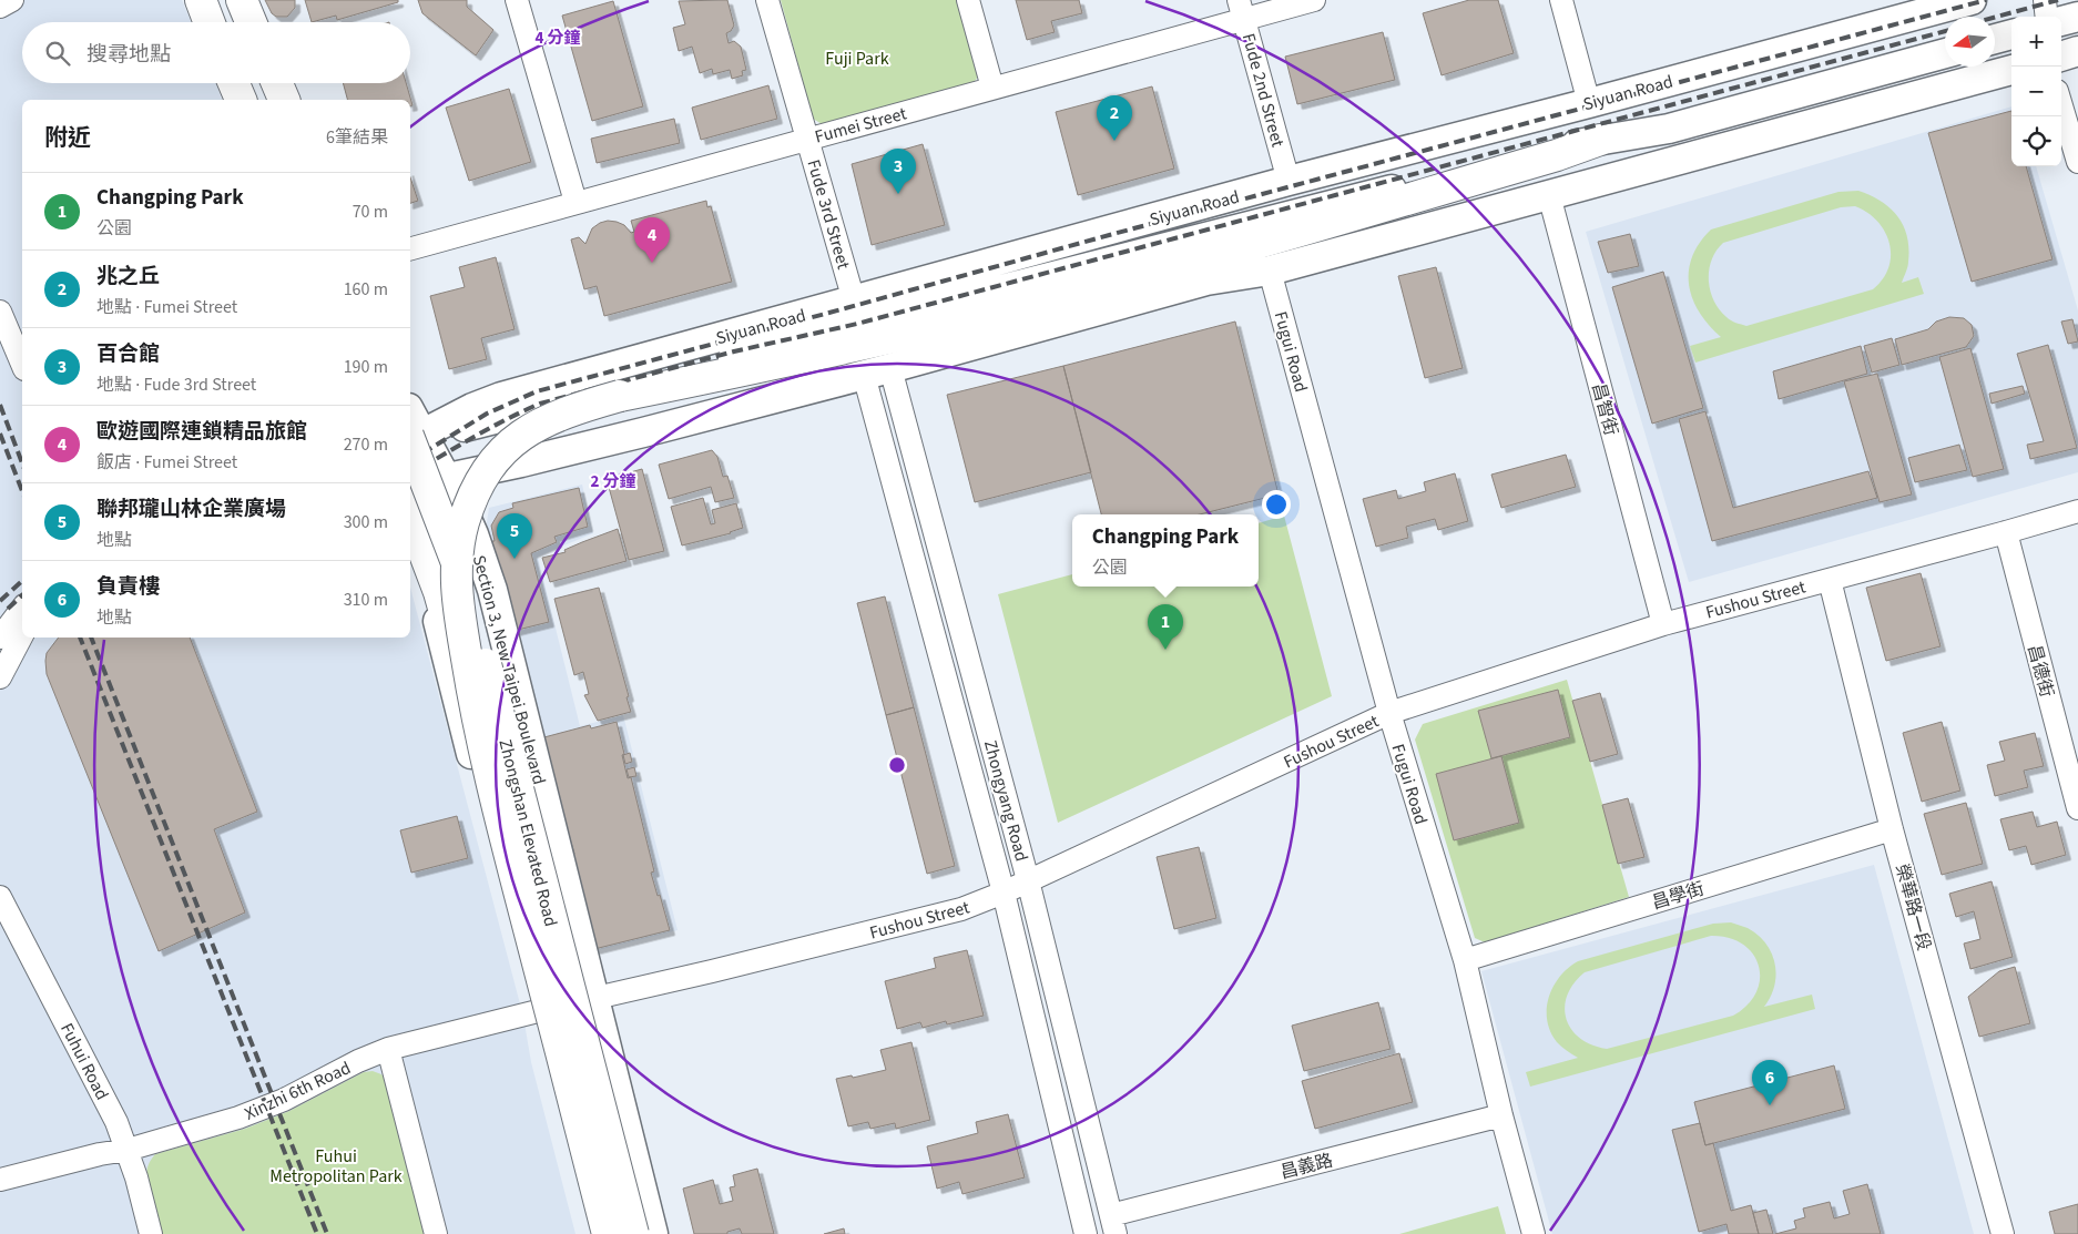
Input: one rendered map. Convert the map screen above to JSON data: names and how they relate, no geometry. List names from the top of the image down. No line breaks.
{"streets":{"highway":["Zhongshan Elevated Road"],"main road":["Siyuan Road","Section 3, New Taipei Boulevard"],"street":["Fude 2nd Street","Fumei Street","Fude 3rd Street","Fugui Road","昌智街","Fushou Street","昌德街","Zhongyang Road","昌學街","榮華路一段","Fuhui Road","Xinzhi 6th Road","昌義路"]},"crossings":[["Fude 2nd Street","Siyuan Road"],["Fude 2nd Street","Fumei Street"],["Siyuan Road","Fude 3rd Street"],["Siyuan Road","Fugui Road"],["Siyuan Road","昌智街"],["Siyuan Road","Section 3, New Taipei Boulevard"],["Siyuan Road","Zhongyang Road"],["Siyuan Road","Zhongshan Elevated Road"],["Fumei Street","Fude 3rd Street"],["Fugui Road","Fushou Street"],["Fugui Road","昌學街"],["Fugui Road","昌義路"],["昌智街","Fushou Street"],["Fushou Street","Section 3, New Taipei Boulevard"],["Fushou Street","昌德街"],["Fushou Street","Zhongyang Road"],["Fushou Street","榮華路一段"],["Fushou Street","Xinzhi 6th Road"],["Section 3, New Taipei Boulevard","Zhongshan Elevated Road"],["Section 3, New Taipei Boulevard","Xinzhi 6th Road"],["Zhongyang Road","昌義路"],["昌學街","榮華路一段"],["Fuhui Road","Xinzhi 6th Road"]],"parks":["Fuji Park","Fuhui Metropolitan Park"],"north":"left","page":{"map_buttons":["+","−"],"search":"搜尋地點","pins":["2","3","4","5","1","6"],"heading":["附近","6筆結果"],"list":[{"mark":"1","name":"Changping Park","note":"公園","value":"70 m"},{"mark":"2","name":"兆之丘","note":"地點 · Fumei Street","value":"160 m"},{"mark":"3","name":"百合館","note":"地點 · Fude 3rd Street","value":"190 m"},{"mark":"4","name":"歐遊國際連鎖精品旅館","note":"飯店 · Fumei Street","value":"270 m"},{"mark":"5","name":"聯邦瓏山林企業廣場","note":"地點","value":"300 m"},{"mark":"6","name":"負責樓","note":"地點","value":"310 m"}],"popup":["Changping Park","公園"]},"rings":["4 分鐘","2 分鐘"]}
